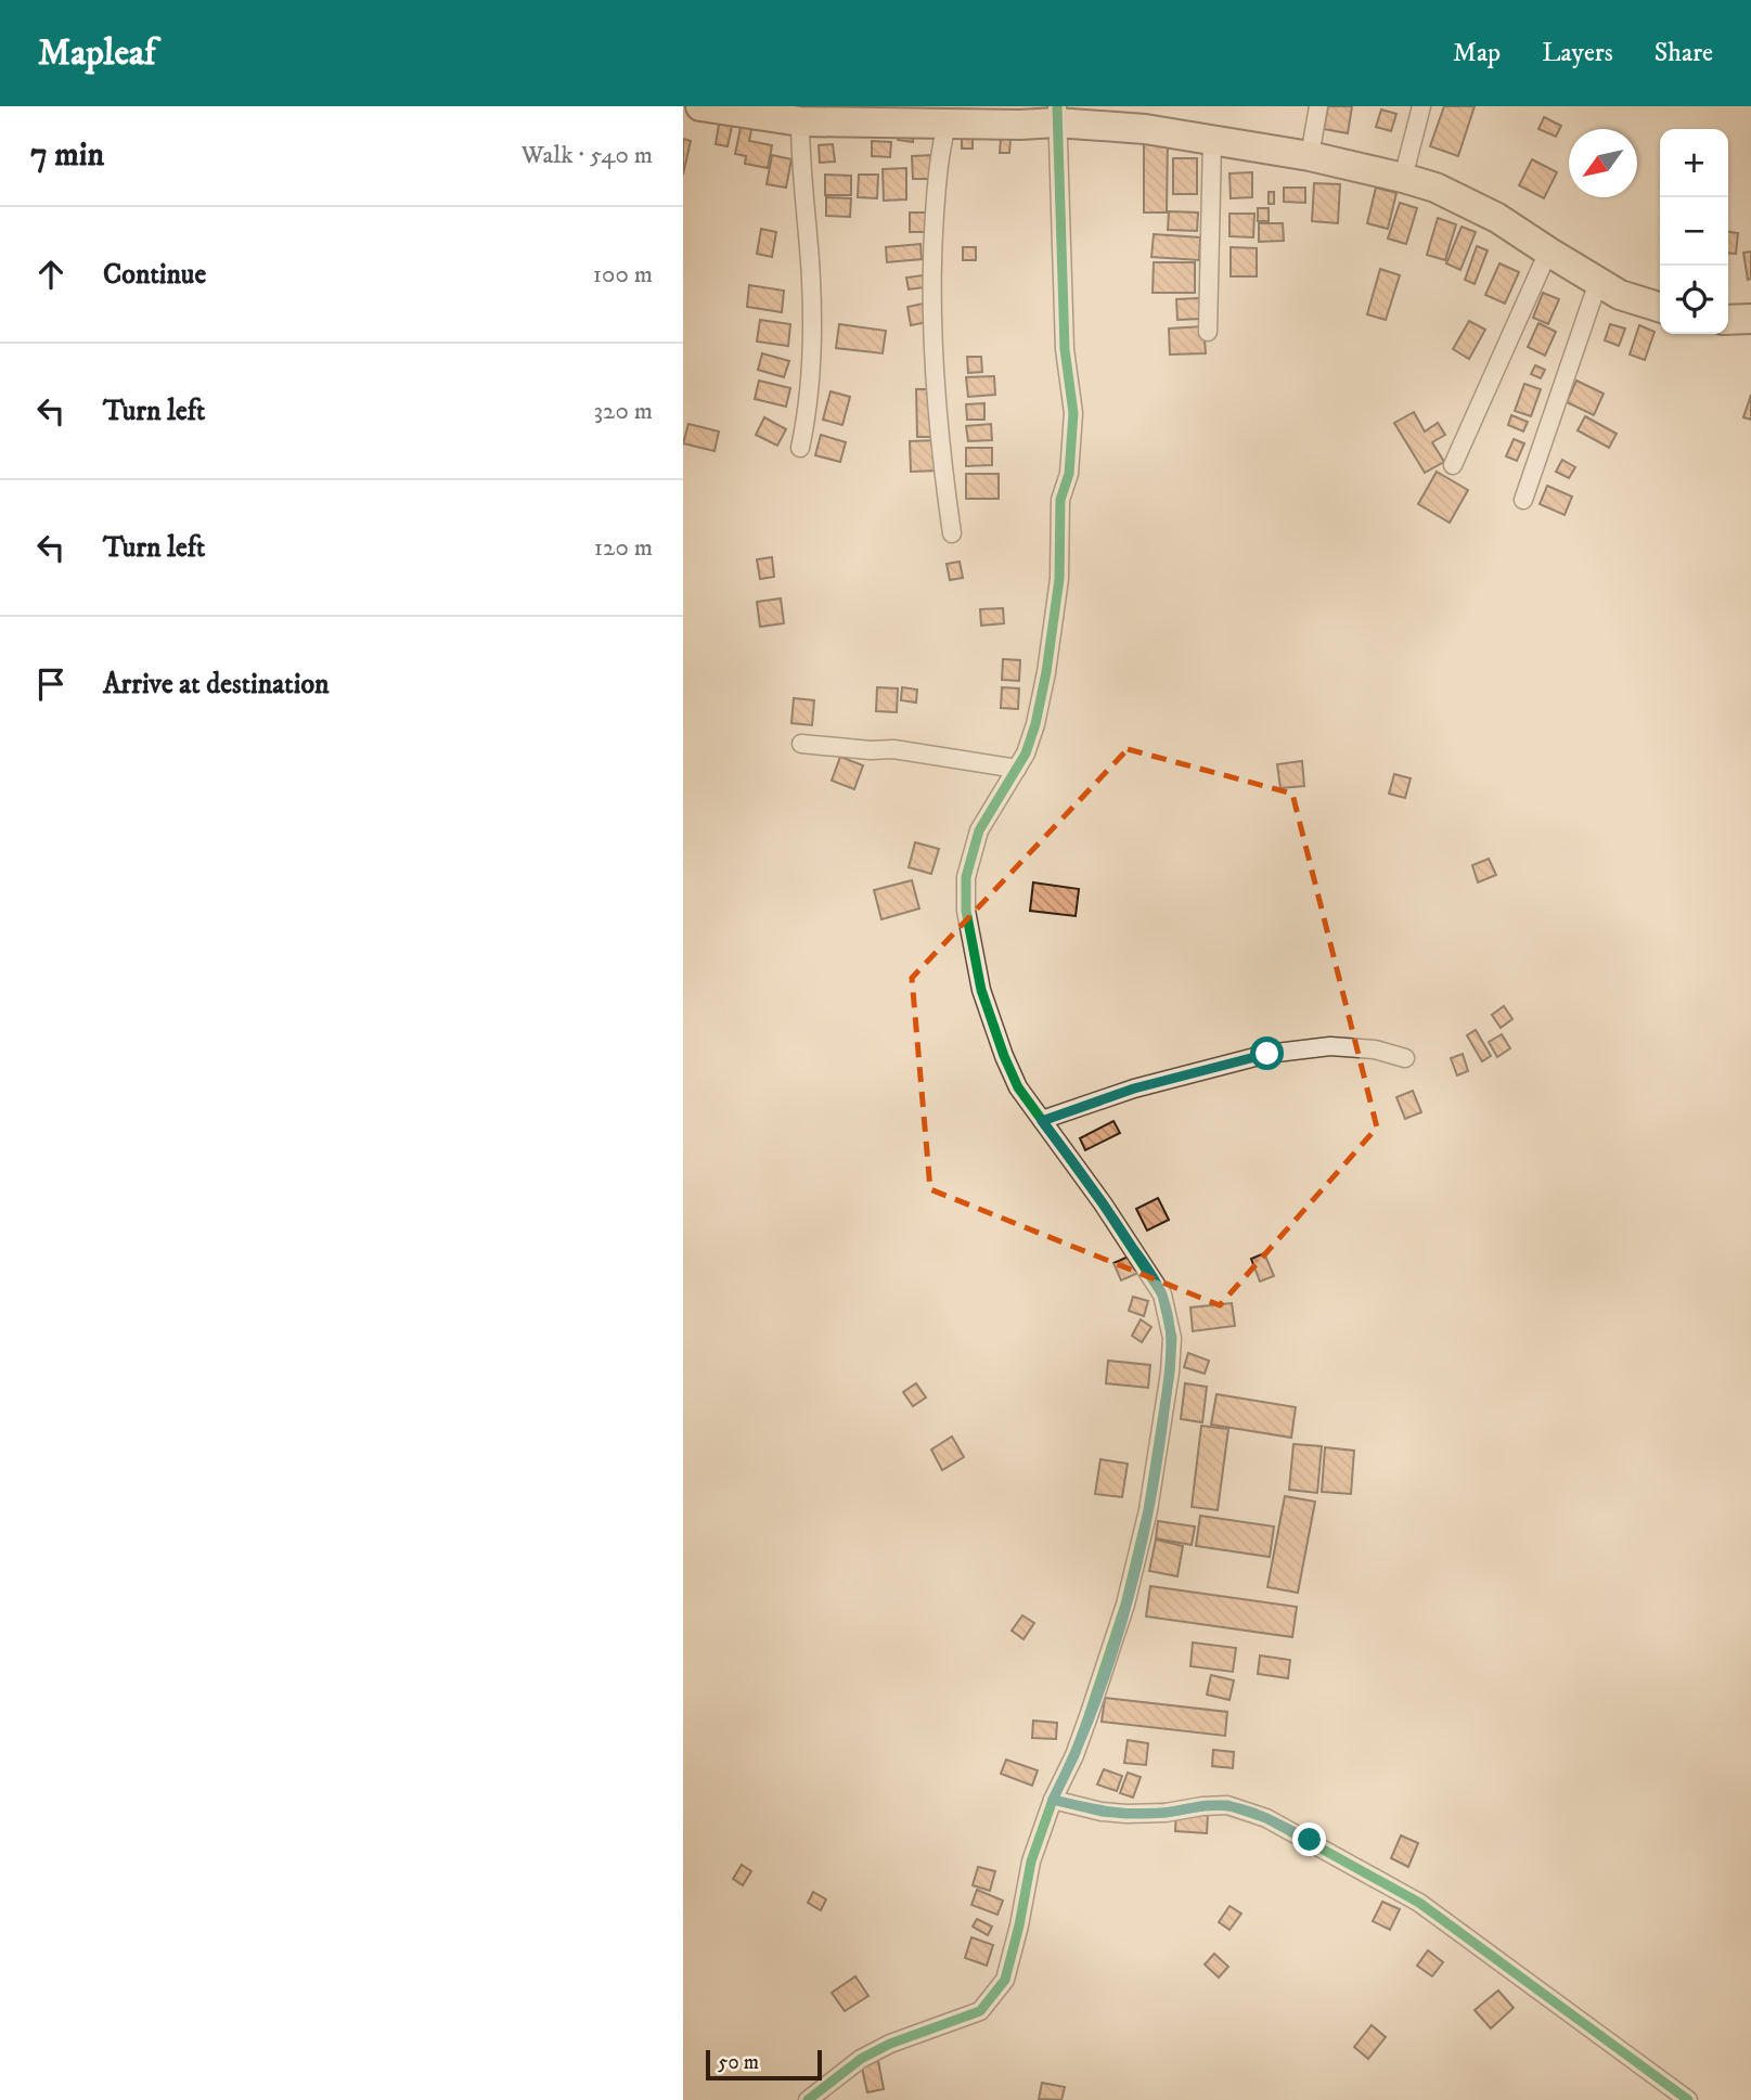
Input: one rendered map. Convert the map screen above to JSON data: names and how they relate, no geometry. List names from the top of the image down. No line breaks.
{"scale_bar":"50 m","north":"bottom left","page":{"header":"Mapleaf","nav":["Map","Layers","Share"],"heading":["7 min","Walk · 540 m"],"map_buttons":["+","−"],"list":[["Continue","100 m"],["Turn left","320 m"],["Turn left","120 m"],"Arrive at destination"],"scale":"50 m"}}
